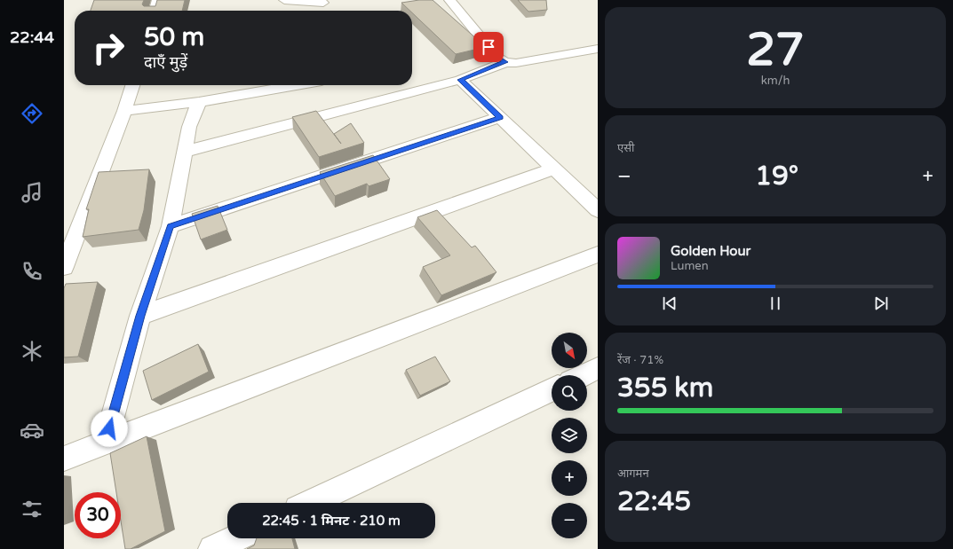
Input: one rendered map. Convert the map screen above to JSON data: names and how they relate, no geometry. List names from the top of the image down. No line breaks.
{"north":"bottom right","page":{"tabs":"22:44","tile":[["27","km/h"],"एसी",["रेंज · 71%","355 km"],["आगमन","22:45"]],"turn":["50 m","दाएँ मुड़ें"],"heat":["−","19°","+"],"song":["Golden Hour","Lumen"],"map_buttons":["+","−"],"limit":"30","trip":"22:45 · 1 मिनट · 210 m"}}
